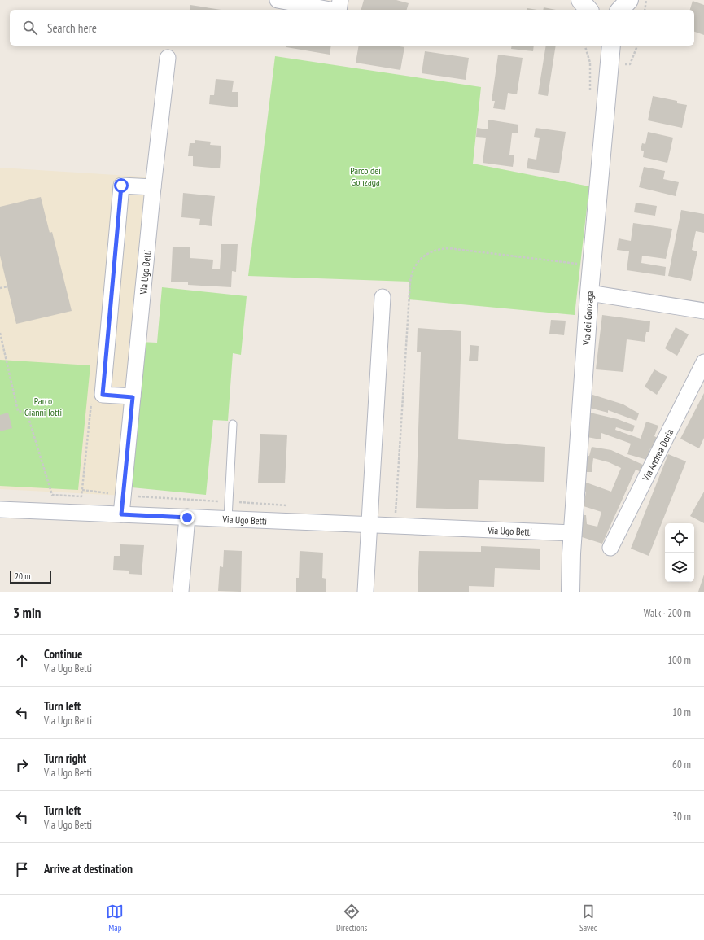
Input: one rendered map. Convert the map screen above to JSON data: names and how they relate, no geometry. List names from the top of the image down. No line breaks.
{"streets":{"main road":["Via dei Gonzaga"],"street":["Via Ugo Betti","Via Andrea Doria"]},"crossings":[["Via Ugo Betti","Via dei Gonzaga"]],"parks":["Parco dei Gonzaga","Parco Gianni Iotti"],"scale_bar":"20 m","page":{"search":"Search here","scale":"20 m","heading":["3 min","Walk · 200 m"],"list":[["Continue","Via Ugo Betti","100 m"],["Turn left","Via Ugo Betti","10 m"],["Turn right","Via Ugo Betti","60 m"],["Turn left","Via Ugo Betti","30 m"],"Arrive at destination"],"nav":["Map","Directions","Saved"]}}
